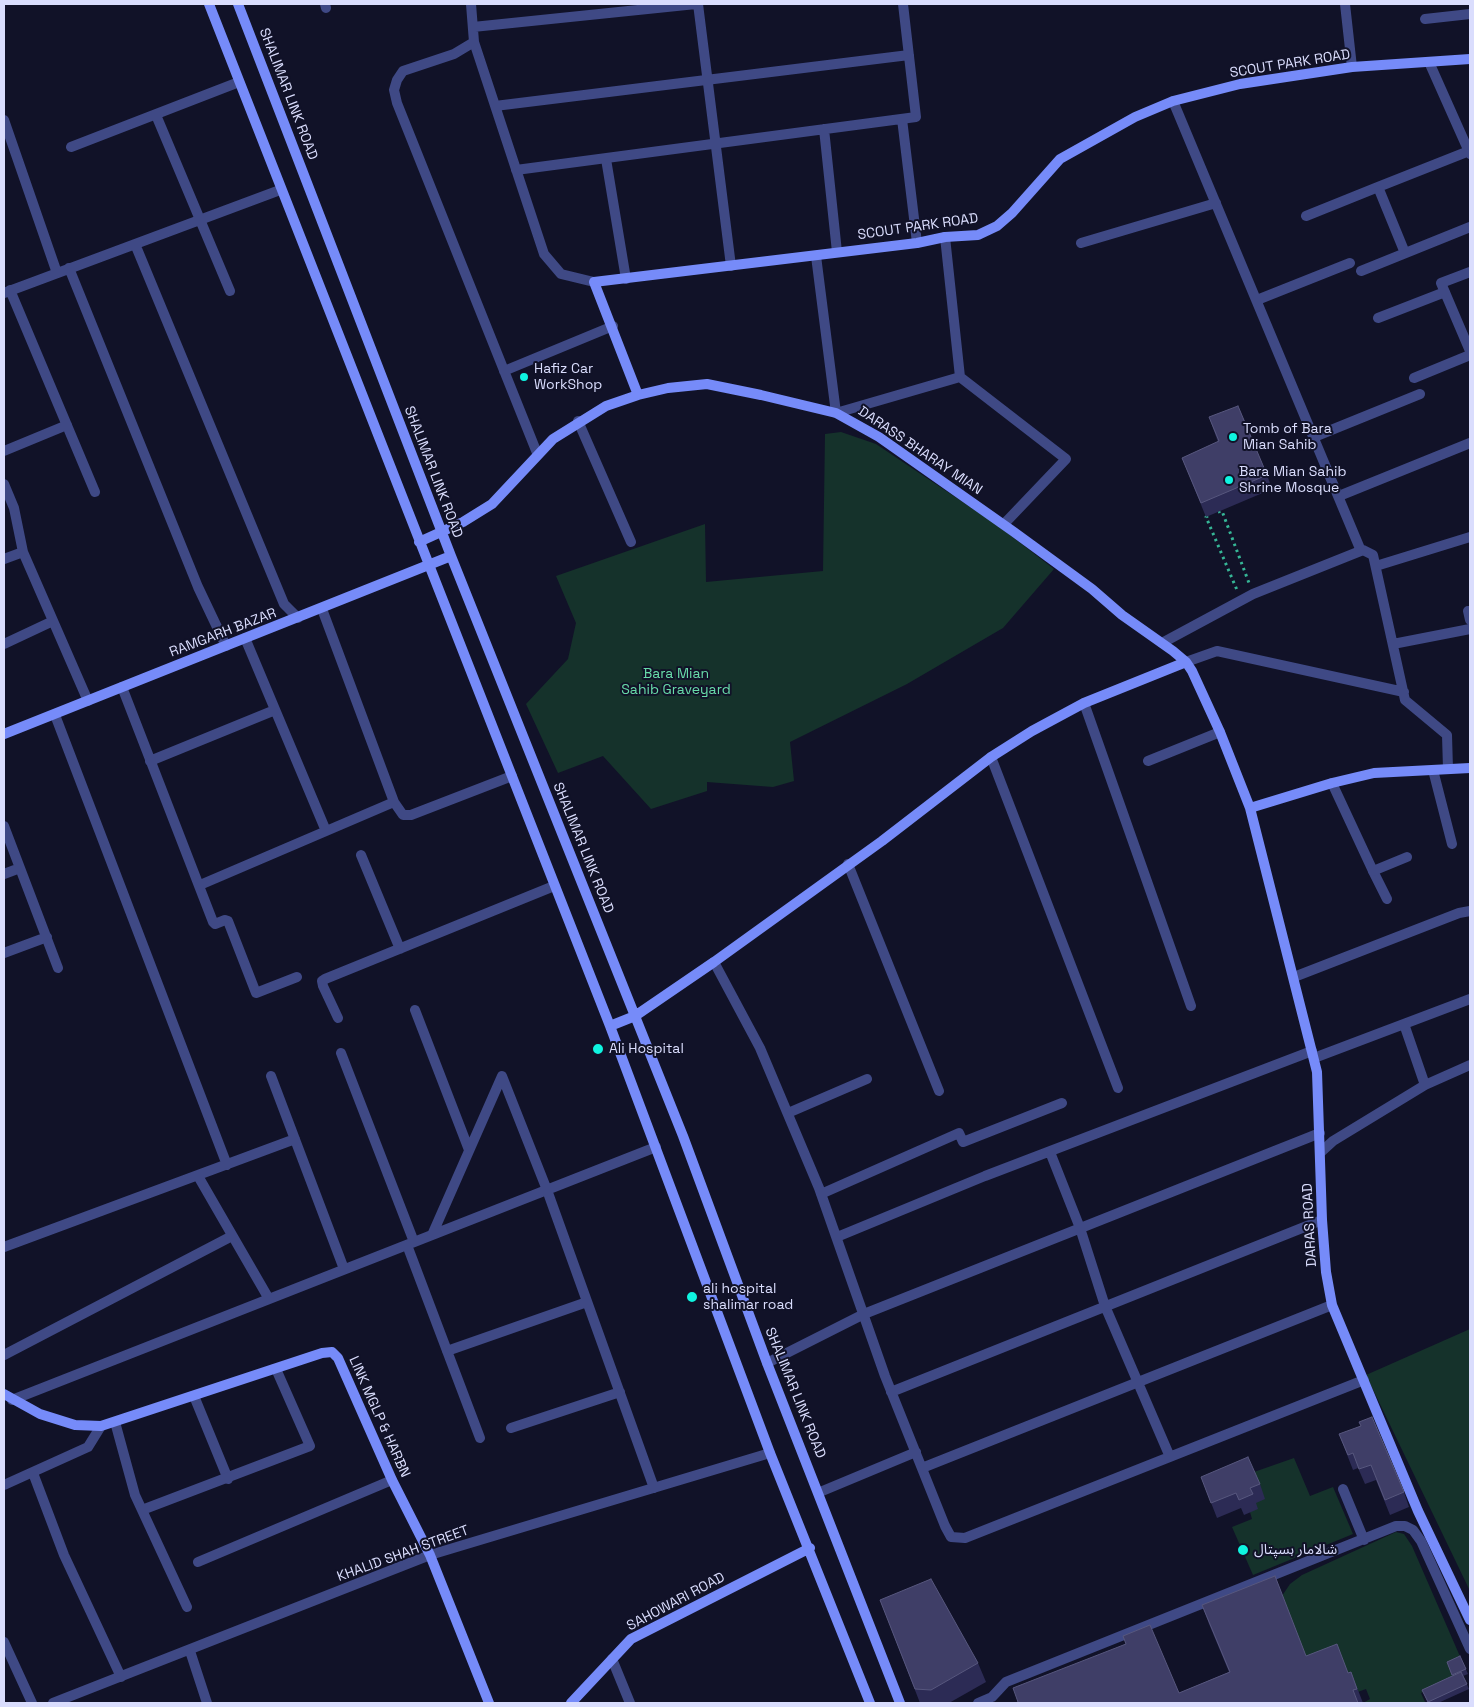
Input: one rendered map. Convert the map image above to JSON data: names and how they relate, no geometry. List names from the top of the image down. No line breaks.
{"streets":{"main road":["SCOUT PARK ROAD","SHALIMAR LINK ROAD","DARASS BHARAY MIAN","RAMGARH BAZAR","DARAS ROAD","LINK MGLP & HARBN","SAHOWARI ROAD"],"street":["KHALID SHAH STREET"]},"crossings":[["SHALIMAR LINK ROAD","DARASS BHARAY MIAN"],["SHALIMAR LINK ROAD","RAMGARH BAZAR"],["DARASS BHARAY MIAN","DARAS ROAD"],["LINK MGLP & HARBN","KHALID SHAH STREET"]],"parks":["Bara Mian Sahib Graveyard"],"places":["Hafiz Car WorkShop","Tomb of Bara Mian Sahib","Bara Mian Sahib Shrine Mosque","Ali Hospital","ali hospital shalimar road","شالامار ہسپتال"]}
